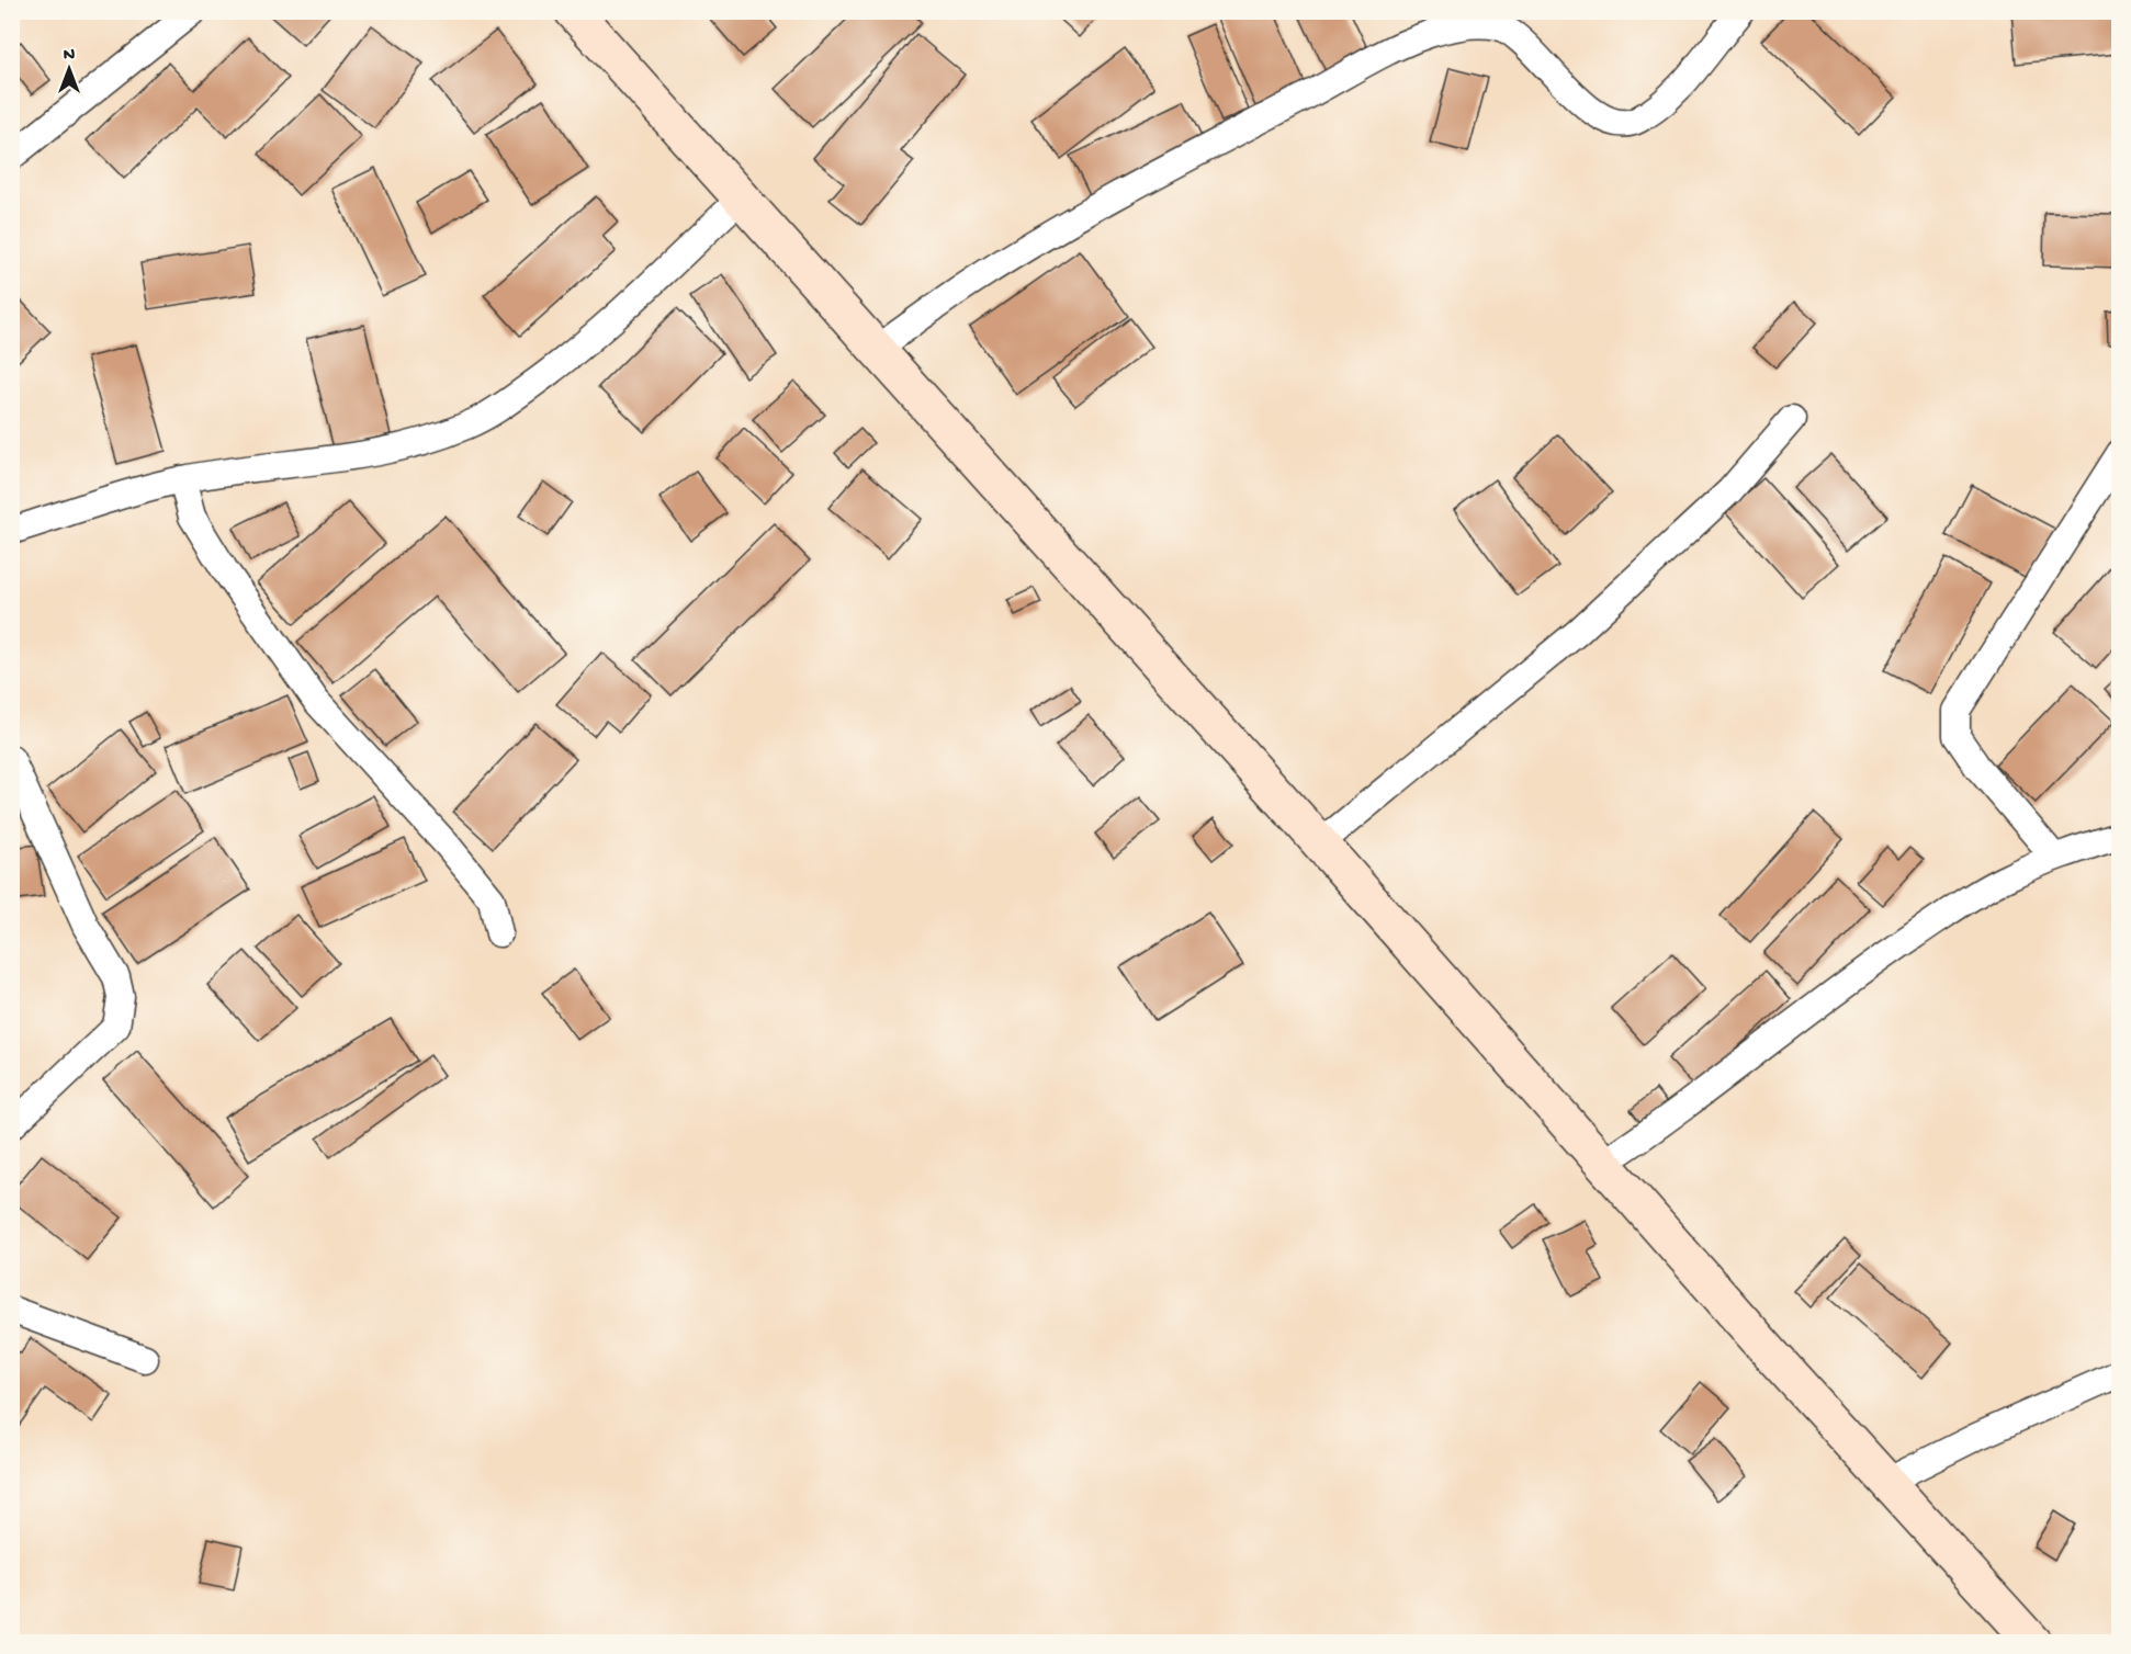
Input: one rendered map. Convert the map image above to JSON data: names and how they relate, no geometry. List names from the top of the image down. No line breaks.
{"north":"top"}
